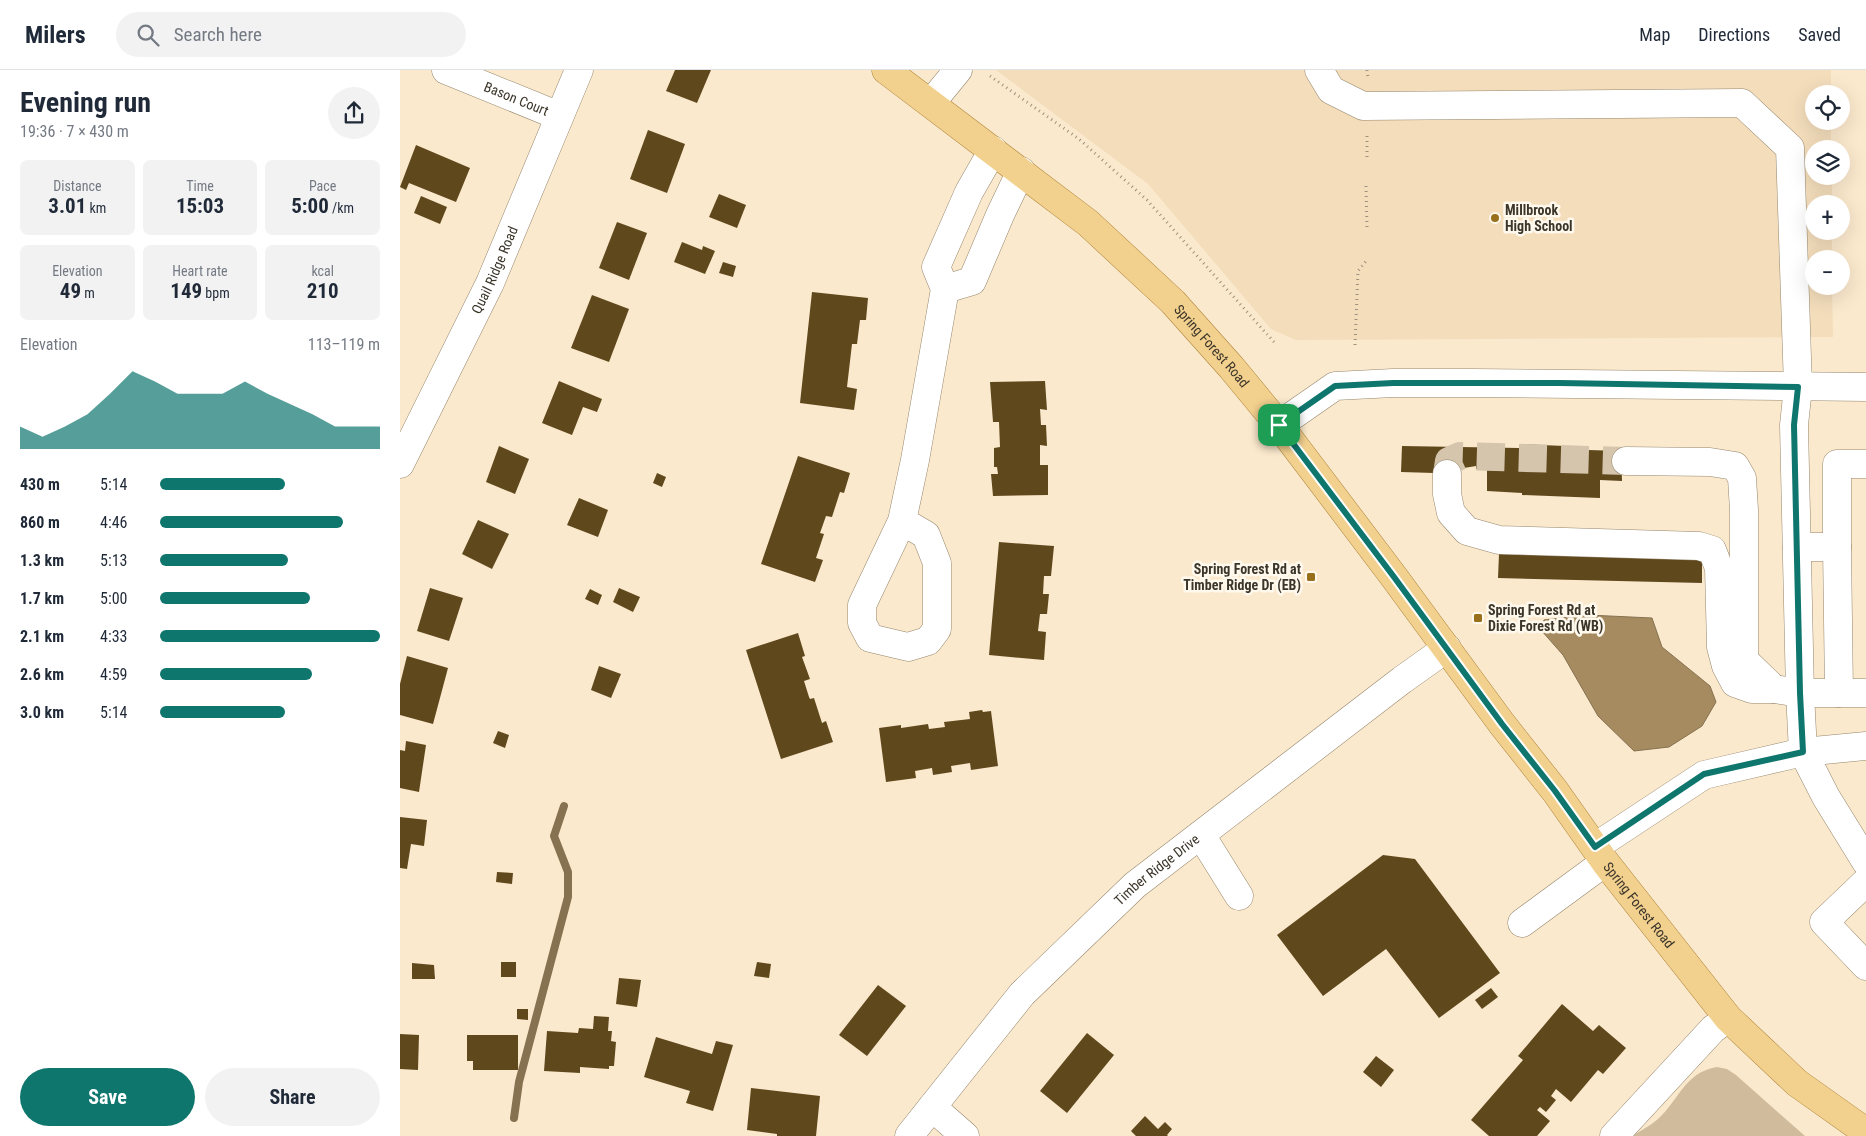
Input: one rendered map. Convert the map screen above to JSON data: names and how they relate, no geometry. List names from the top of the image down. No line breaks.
{"streets":{"main road":["Spring Forest Road"],"street":["Bason Court","Quail Ridge Road","Timber Ridge Drive"]},"crossings":[["Bason Court","Quail Ridge Road"],["Spring Forest Road","Timber Ridge Drive"]],"places":{"other":["Millbrook High School"],"transit":["Spring Forest Rd at Timber Ridge Dr (EB)","Spring Forest Rd at Dixie Forest Rd (WB)"]},"page":{"header":"Milers","search":"Search here","nav":["Map","Directions","Saved"],"heading":["Evening run","19:36 · 7 × 430 m"],"map_buttons":["+","−"],"stats":[["Distance","3.01 km"],["Time","15:03"],["Pace","5:00 /km"],["Elevation","49 m"],["Heart rate","149 bpm"],["kcal","210"]],"chart":["Elevation","113–119 m"],"list":[{"name":"430 m","note":"5:14"},{"name":"860 m","note":"4:46"},{"name":"1.3 km","note":"5:13"},{"name":"1.7 km","note":"5:00"},{"name":"2.1 km","note":"4:33"},{"name":"2.6 km","note":"4:59"},{"name":"3.0 km","note":"5:14"}],"buttons":["Save","Share"]}}
